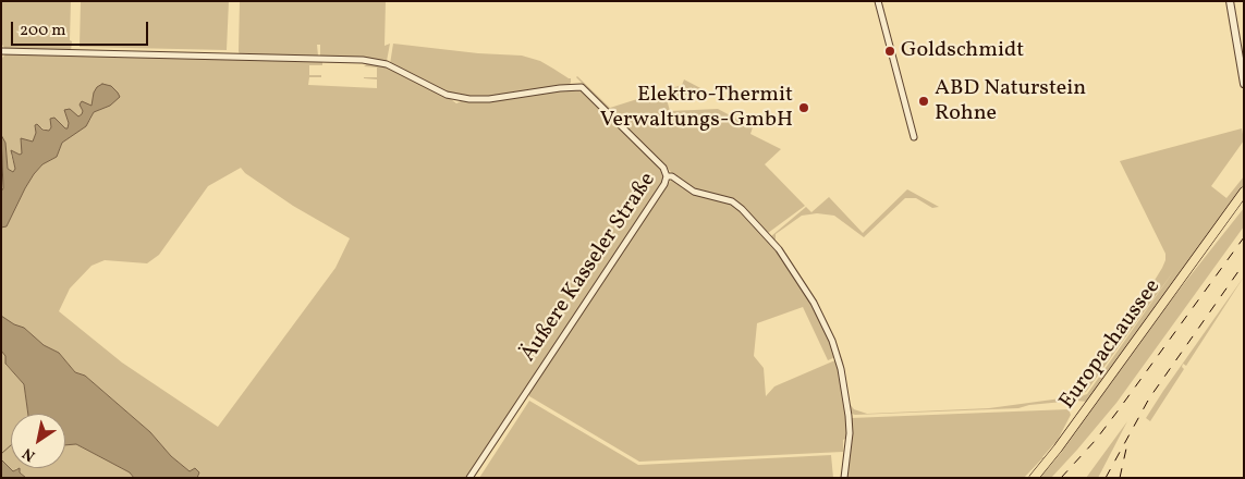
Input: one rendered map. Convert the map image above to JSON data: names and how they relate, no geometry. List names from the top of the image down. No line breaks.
{"streets":{"main road":["Europachaussee"],"street":["Äußere Kasseler Straße"]},"places":["Goldschmidt","ABD Naturstein Rohne","Elektro-Thermit Verwaltungs-GmbH"],"scale_bar":"200 m","north":"bottom left"}
